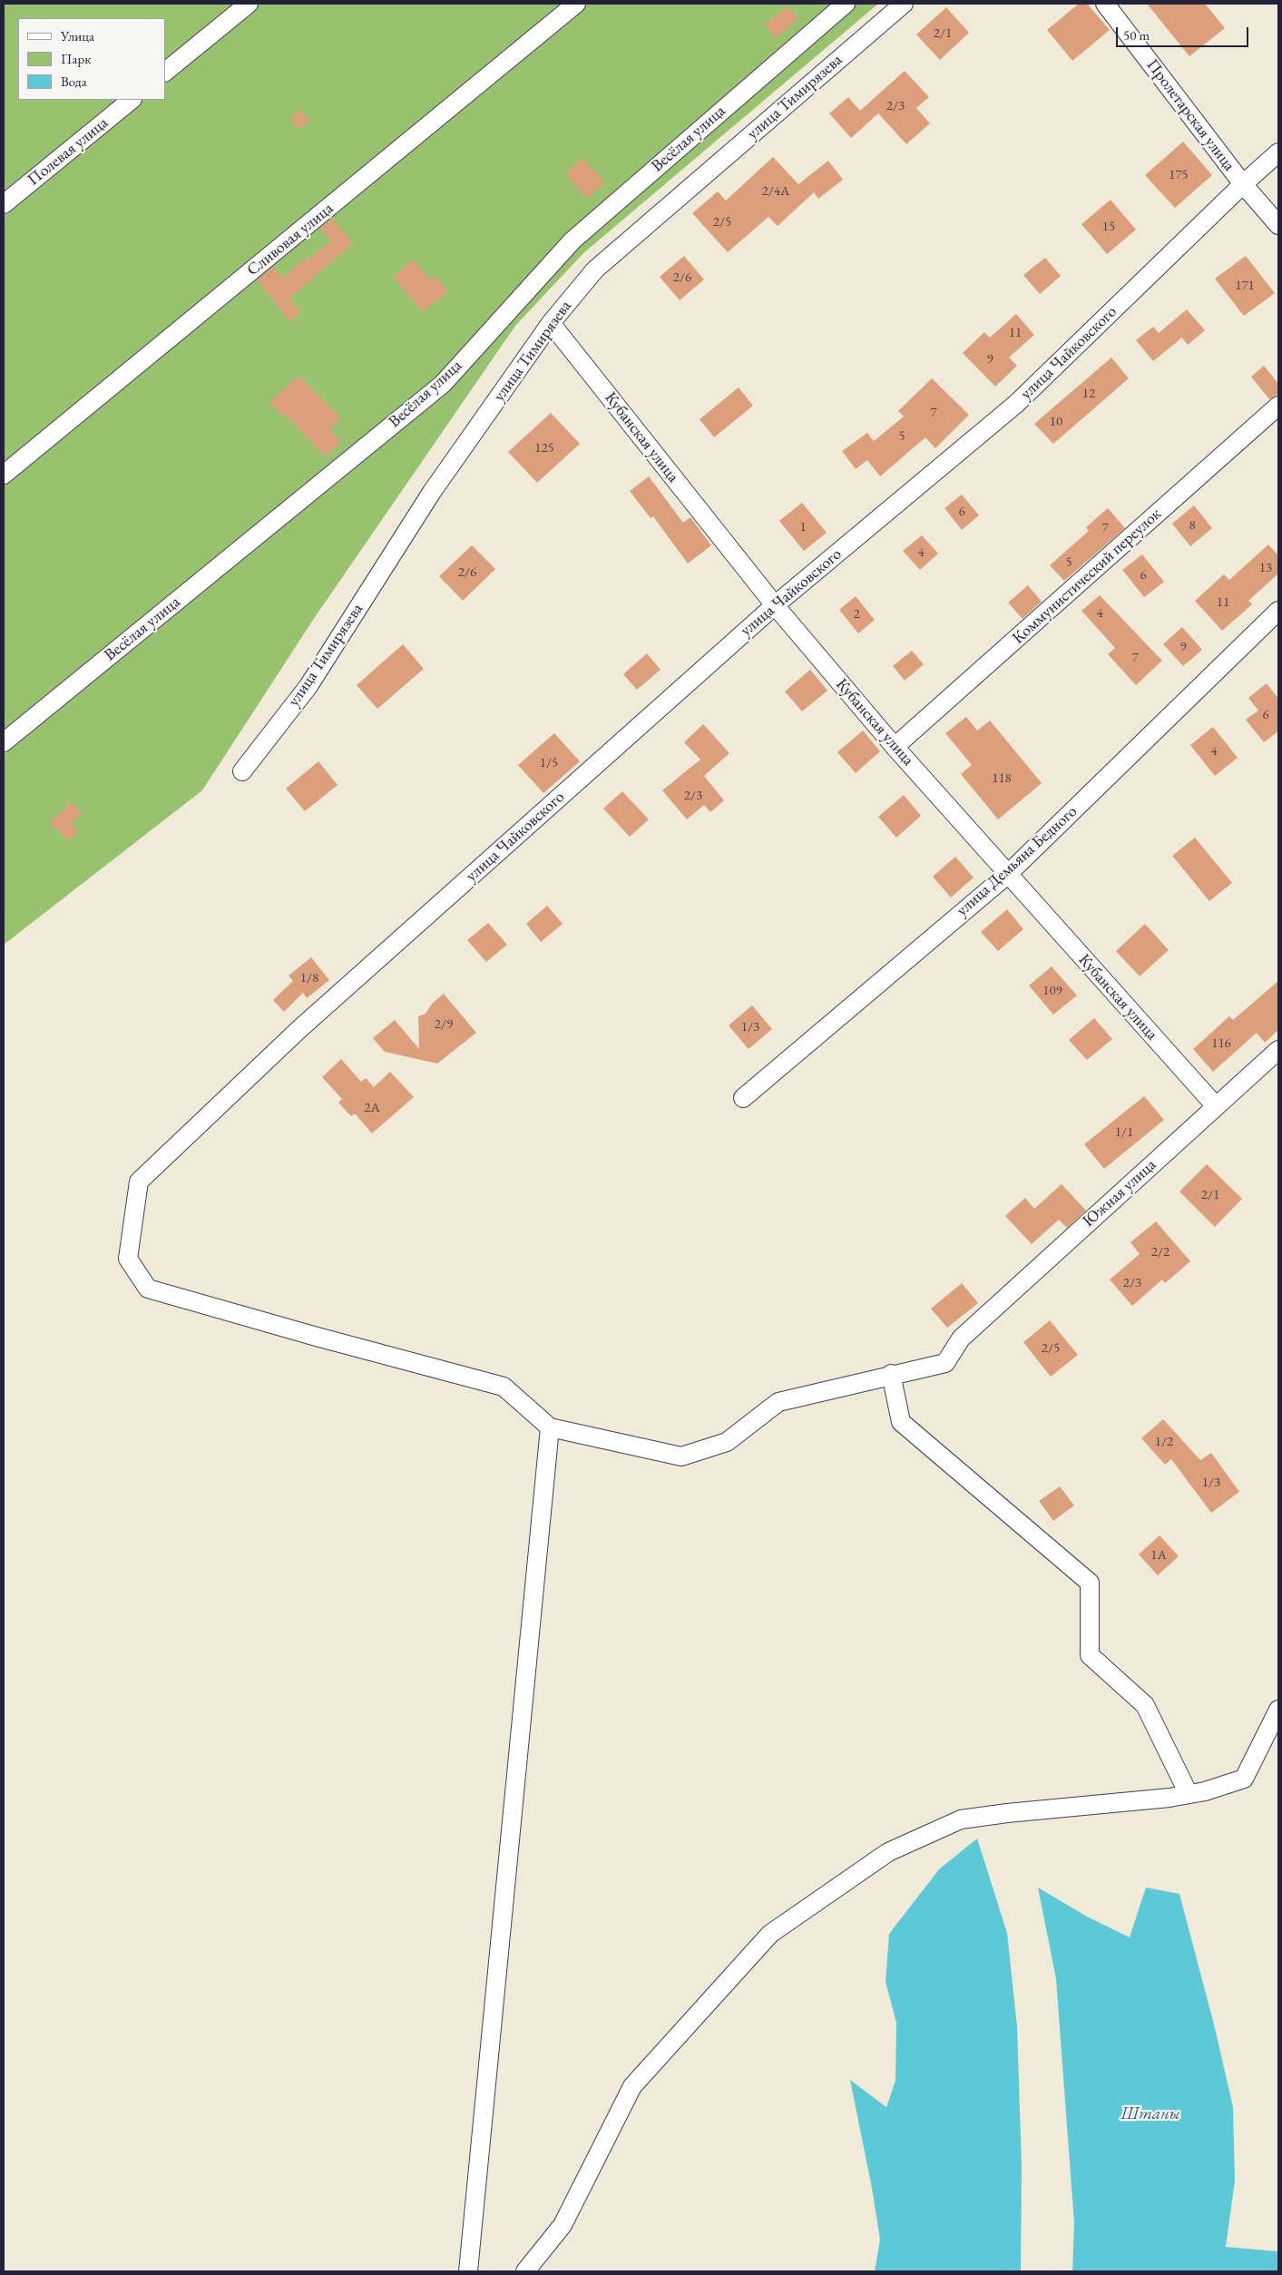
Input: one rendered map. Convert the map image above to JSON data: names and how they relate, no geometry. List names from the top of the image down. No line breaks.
{"streets":{"street":["улица Тимирязева","Пролетарская улица","Весёлая улица","Полевая улица","Сливовая улица","улица Чайковского","Кубанская улица","Коммунистический переулок","улица Демьяна Бедного","Южная улица"]},"crossings":[["улица Тимирязева","Кубанская улица"],["Пролетарская улица","улица Чайковского"],["улица Чайковского","Кубанская улица"],["улица Чайковского","Южная улица"],["Кубанская улица","Коммунистический переулок"],["Кубанская улица","улица Демьяна Бедного"],["Кубанская улица","Южная улица"]],"water":["Штаны"],"house_numbers":["2/1","2/3","175","2/4А","2/5","15","2/6","171","11","9","12","7","10","5","125","6","8","1","7","4","5","13","2/6","6","11","4","2","9","7","6","4","1/5","118","2/3","1/8","109","2/9","1/3","116","2А","1/1","2/1","2/2","2/3","2/5","1/2","1/3","1А"],"legend":["Улица","Парк","Вода"],"scale_bar":"50 m"}
